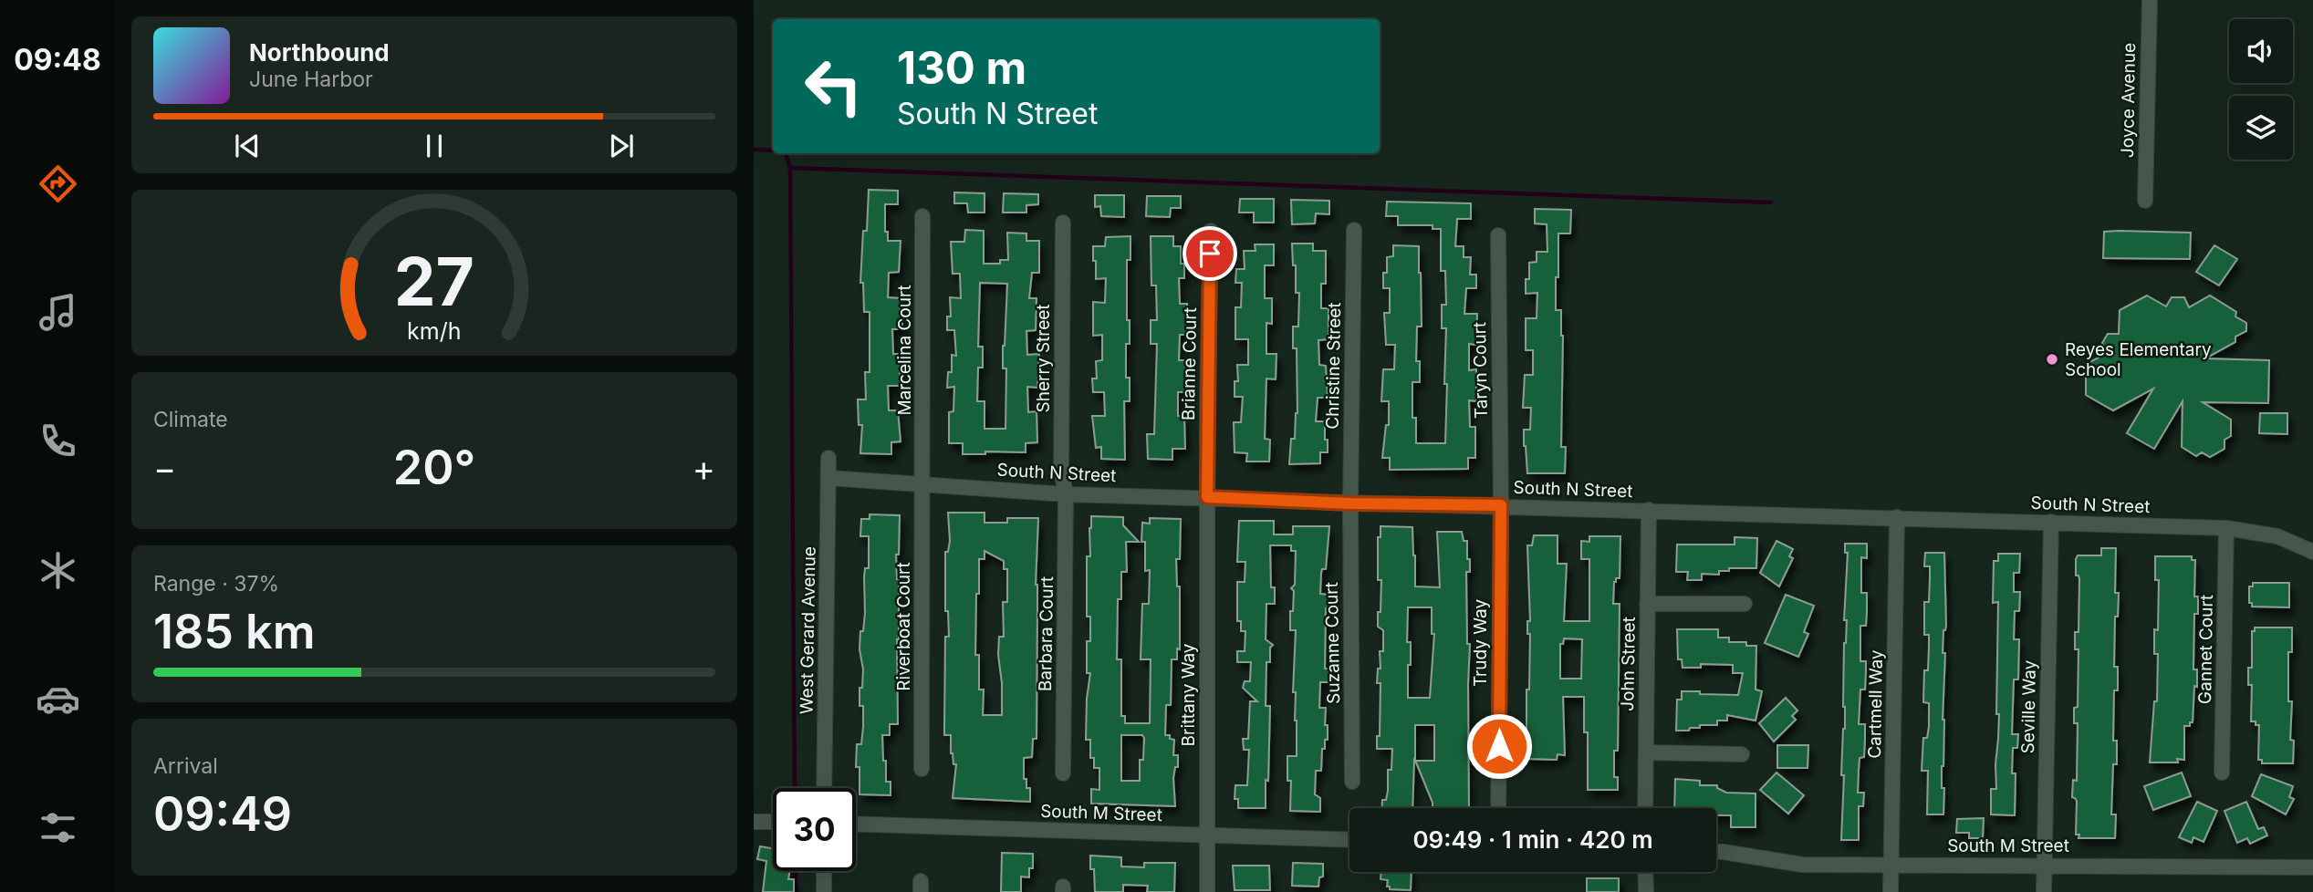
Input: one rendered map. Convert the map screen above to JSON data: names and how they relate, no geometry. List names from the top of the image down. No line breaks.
{"streets":{"street":["Joyce Avenue","Marcelina Court","Sherry Street","Brianne Court","Christine Street","Taryn Court","South N Street","Riverboat Court","West Gerard Avenue","Barbara Court","Suzanne Court","Trudy Way","Gannet Court","John Street","Brittany Way","Cartmell Way","Seville Way","South M Street"]},"crossings":[["Marcelina Court","South N Street"],["Marcelina Court","Riverboat Court"],["Sherry Street","South N Street"],["Sherry Street","Barbara Court"],["Brianne Court","South N Street"],["Brianne Court","Brittany Way"],["Christine Street","South N Street"],["Christine Street","Suzanne Court"],["Taryn Court","South N Street"],["Taryn Court","Trudy Way"],["South N Street","Riverboat Court"],["South N Street","West Gerard Avenue"],["South N Street","Barbara Court"],["South N Street","Suzanne Court"],["South N Street","Trudy Way"],["South N Street","Gannet Court"],["South N Street","John Street"],["South N Street","Brittany Way"],["South N Street","Cartmell Way"],["South N Street","Seville Way"],["Brittany Way","South M Street"],["Cartmell Way","South M Street"],["Seville Way","South M Street"]],"places":["Reyes Elementary School"],"page":{"tabs":"09:48","turn":["130 m","South N Street"],"song":["Northbound","June Harbor"],"tile":["Climate",["Range · 37%","185 km"],["Arrival","09:49"]],"heat":["−","20°","+"],"limit":"30","trip":"09:49 · 1 min · 420 m","gauge":["27","km/h"]}}
